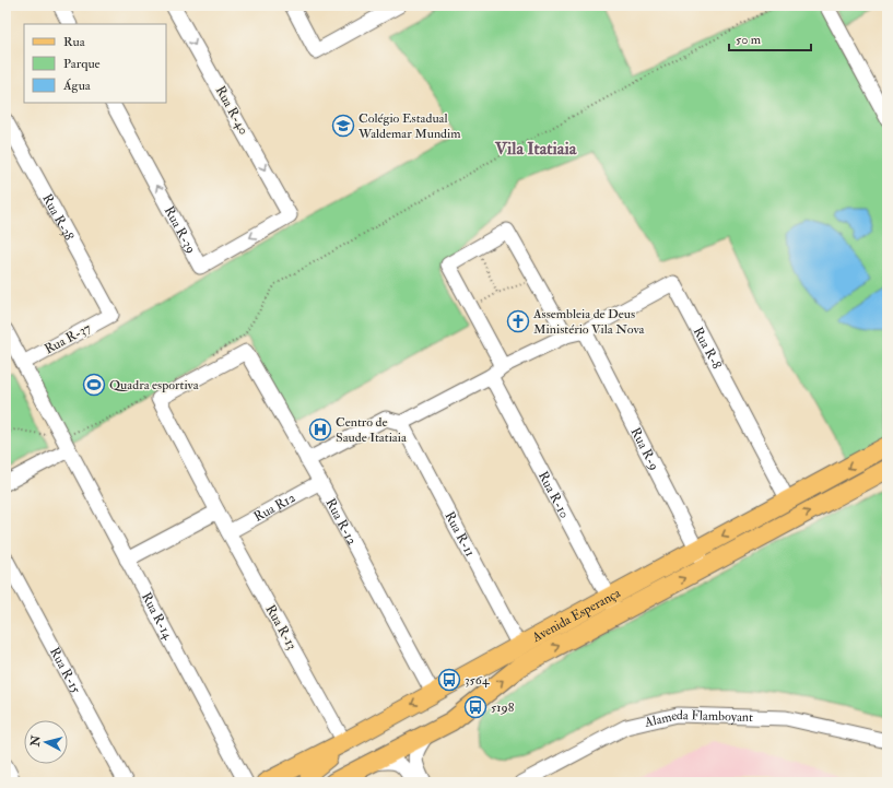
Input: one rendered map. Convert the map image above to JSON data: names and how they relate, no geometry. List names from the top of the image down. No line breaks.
{"streets":{"main road":["Avenida Esperança"],"street":["Rua R-40","Rua R-38","Rua R-39","Rua R-37","Rua R-8","Rua R-9","Rua R-10","Rua R12","Rua R-12","Rua R-11","Rua R-14","Rua R-13","Rua R-15","Alameda Flamboyant"]},"crossings":[["Rua R-40","Rua R-39"],["Rua R-38","Rua R-37"],["Rua R-37","Rua R-14"],["Rua R-8","Rua R-9"],["Rua R-8","Avenida Esperança"],["Rua R-9","Avenida Esperança"],["Rua R-10","Avenida Esperança"],["Rua R12","Rua R-12"],["Rua R12","Rua R-13"],["Rua R-12","Avenida Esperança"],["Rua R-12","Rua R-13"],["Rua R-11","Avenida Esperança"],["Avenida Esperança","Rua R-13"]],"one_way":["Rua R-40"],"districts":["Vila Itatiaia"],"places":{"school or university":["Colégio Estadual Waldemar Mundim"],"church":["Assembleia de Deus Ministério Vila Nova"],"sports":["Quadra esportiva"],"hospital":["Centro de Saude Itatiaia"],"bus stop":["3564","5198"]},"legend":["Rua","Parque","Água"],"scale_bar":"50 m","north":"left"}
